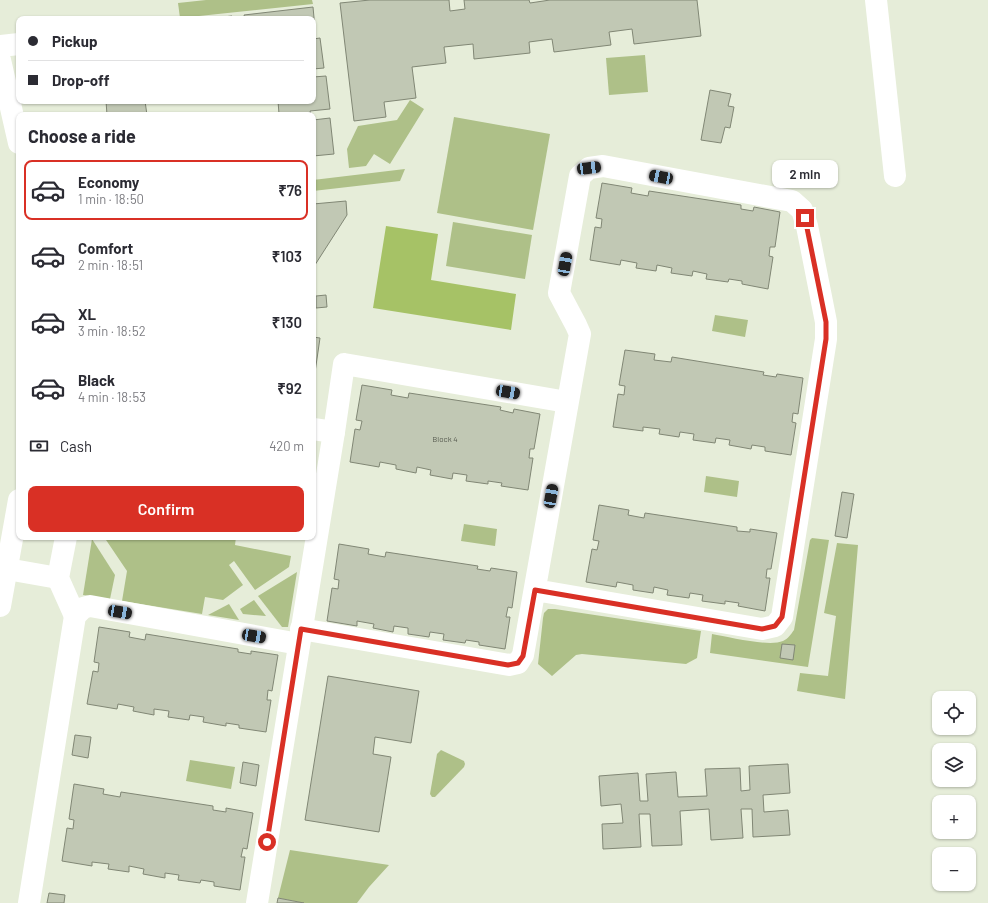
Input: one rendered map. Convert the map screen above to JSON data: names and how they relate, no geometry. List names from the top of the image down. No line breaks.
{"house_numbers":["Block 4"],"page":{"banner":["Pickup","Drop-off"],"heading":"Choose a ride","bubble":"2 min","list":[{"name":"Economy","note":"1 min · 18:50","value":"₹76"},{"name":"Comfort","note":"2 min · 18:51","value":"₹103"},{"name":"XL","note":"3 min · 18:52","value":"₹130"},{"name":"Black","note":"4 min · 18:53","value":"₹92"}],"pay":["Cash","420 m"],"buttons":"Confirm","map_buttons":["+","−"]}}
